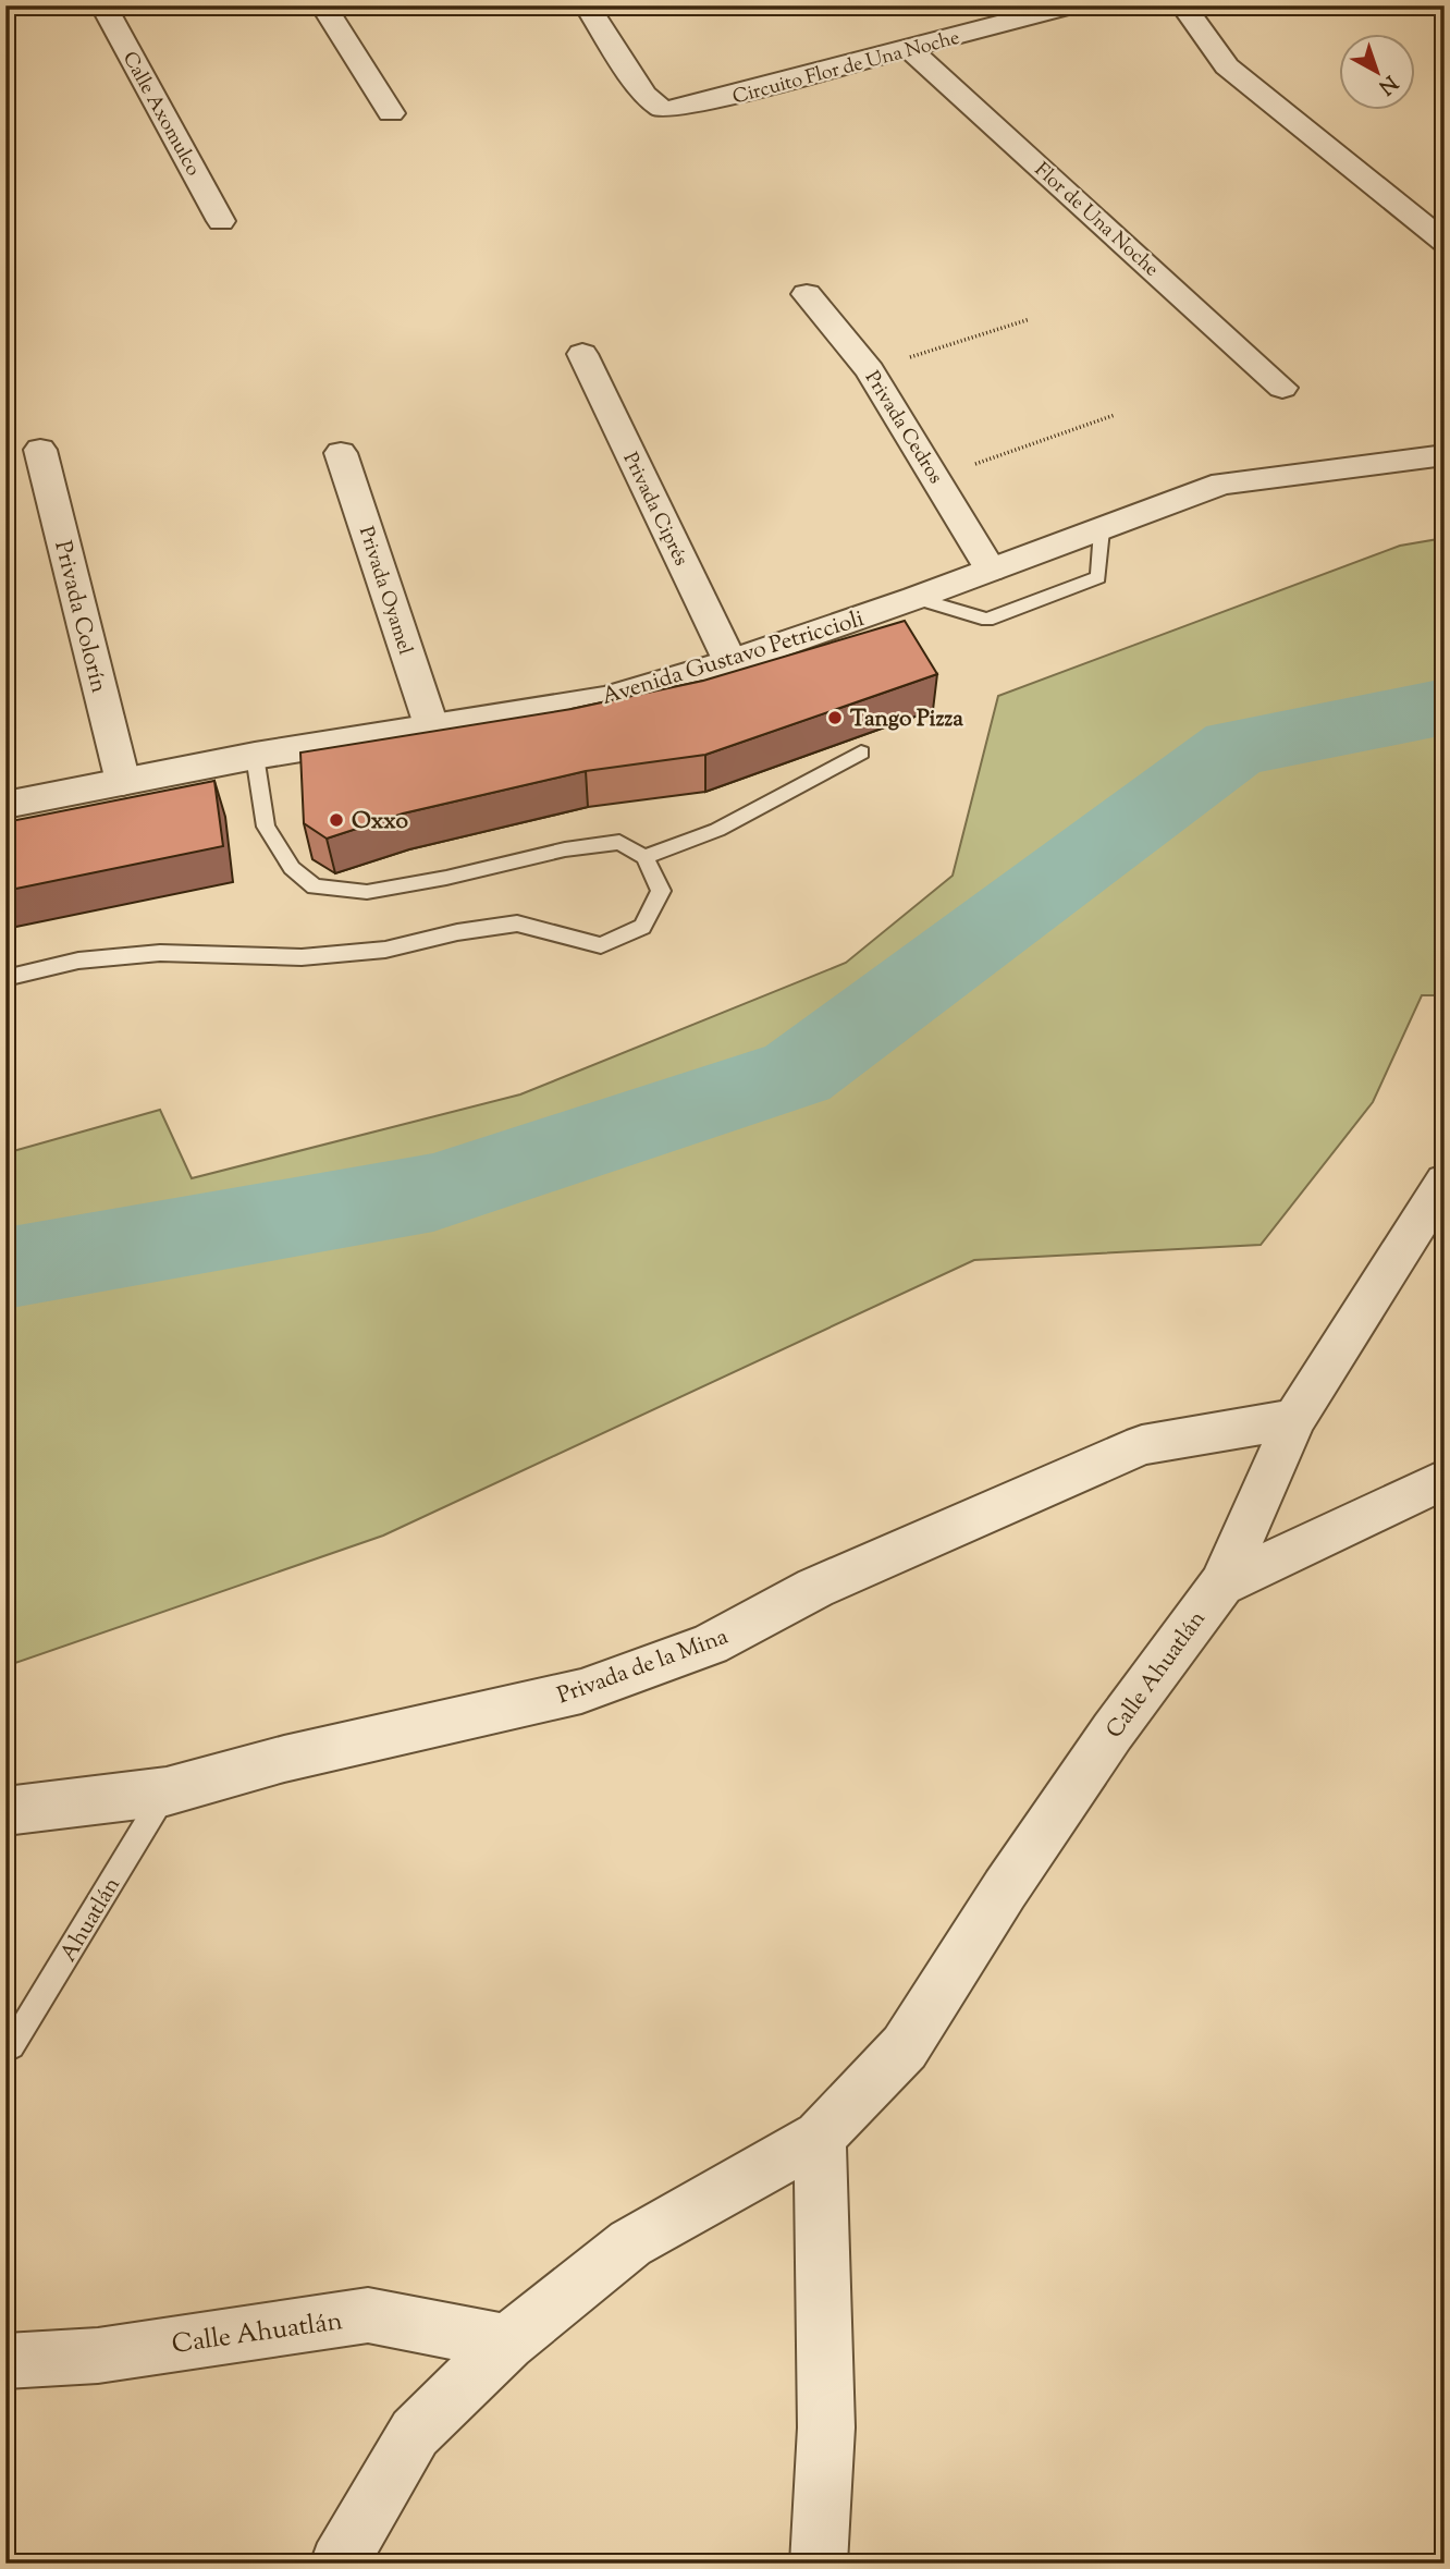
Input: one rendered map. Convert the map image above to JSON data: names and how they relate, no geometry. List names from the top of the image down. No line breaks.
{"streets":{"street":["Circuito Flor de Una Noche","Calle Axomulco","Flor de Una Noche","Privada Cedros","Privada Ciprés","Privada Oyamel","Privada Colorín","Avenida Gustavo Petriccioli","Privada de la Mina","Calle Ahuatlán"],"lane":["Ahuatlán"]},"crossings":[["Circuito Flor de Una Noche","Flor de Una Noche"],["Privada Cedros","Avenida Gustavo Petriccioli"],["Privada Ciprés","Avenida Gustavo Petriccioli"],["Privada Oyamel","Avenida Gustavo Petriccioli"],["Privada Colorín","Avenida Gustavo Petriccioli"],["Privada de la Mina","Calle Ahuatlán"],["Privada de la Mina","Ahuatlán"]],"places":["Tango Pizza","Oxxo"],"north":"bottom right"}
